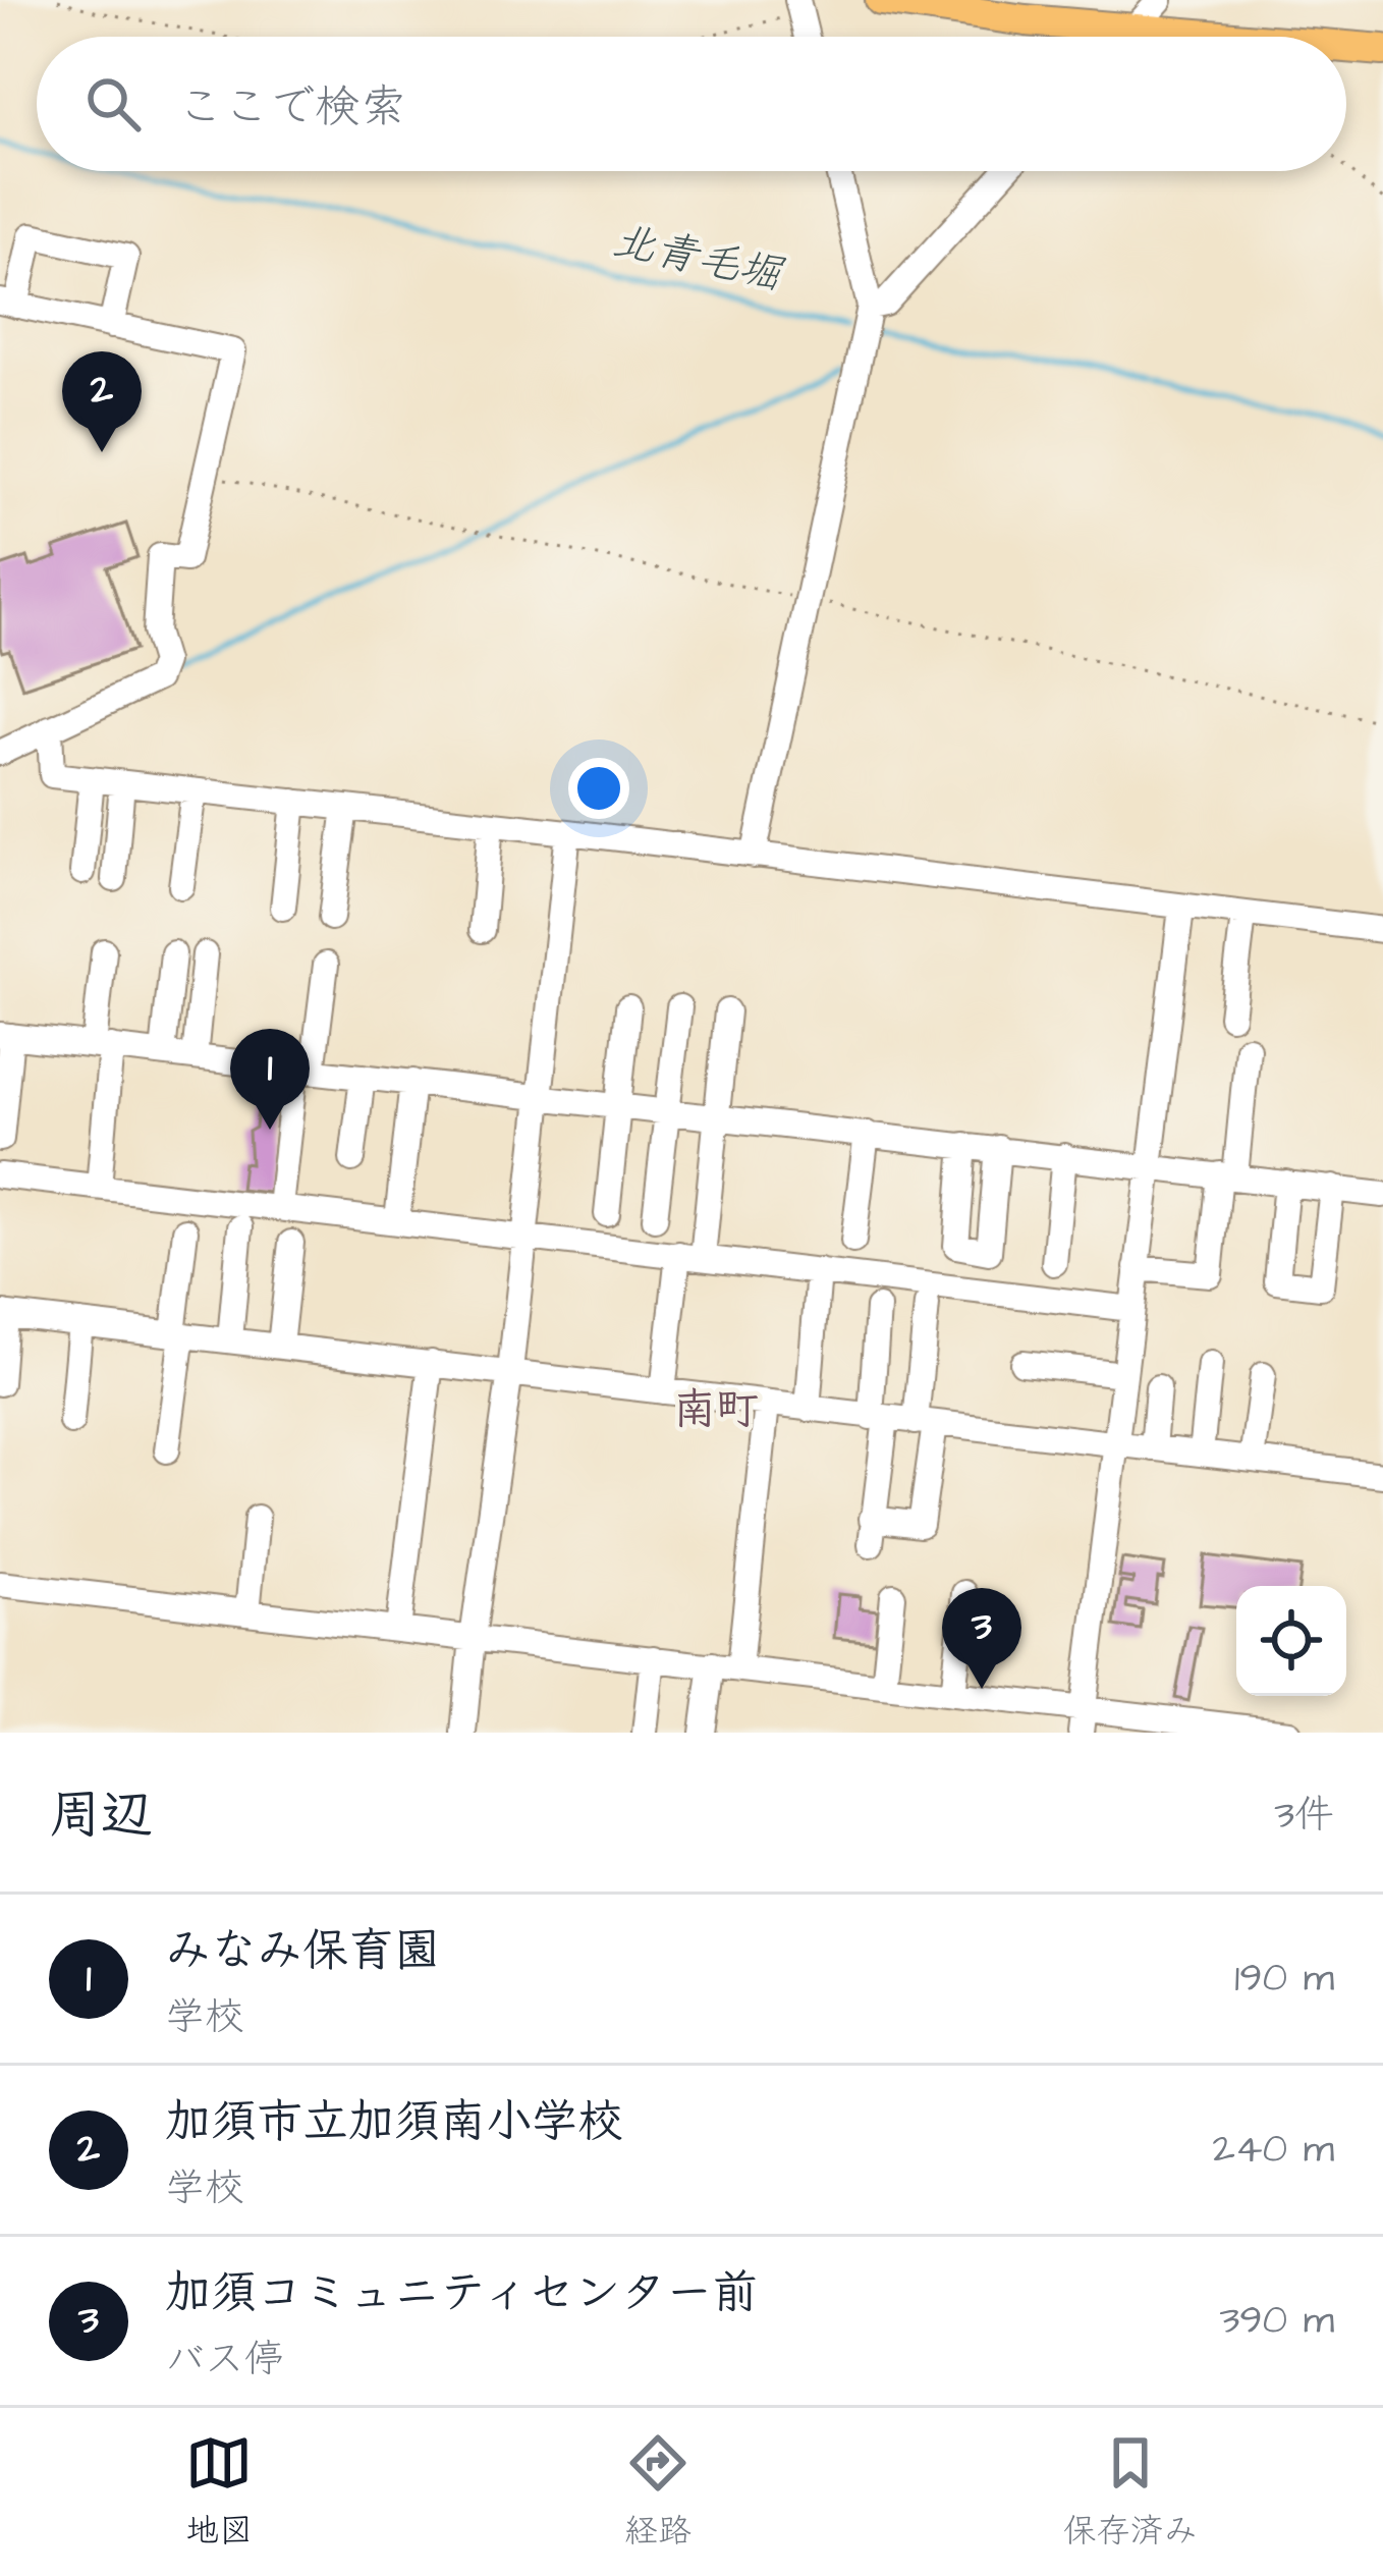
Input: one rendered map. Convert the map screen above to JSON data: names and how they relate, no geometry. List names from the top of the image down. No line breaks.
{"districts":["南町"],"water":["北青毛堀"],"page":{"search":"ここで検索","pins":["2","1","3"],"heading":["周辺","3件"],"list":[{"mark":"1","name":"みなみ保育園","note":"学校","value":"190 m"},{"mark":"2","name":"加須市立加須南小学校","note":"学校","value":"240 m"},{"mark":"3","name":"加須コミュニティセンター前","note":"バス停","value":"390 m"}],"nav":["地図","経路","保存済み"]}}
